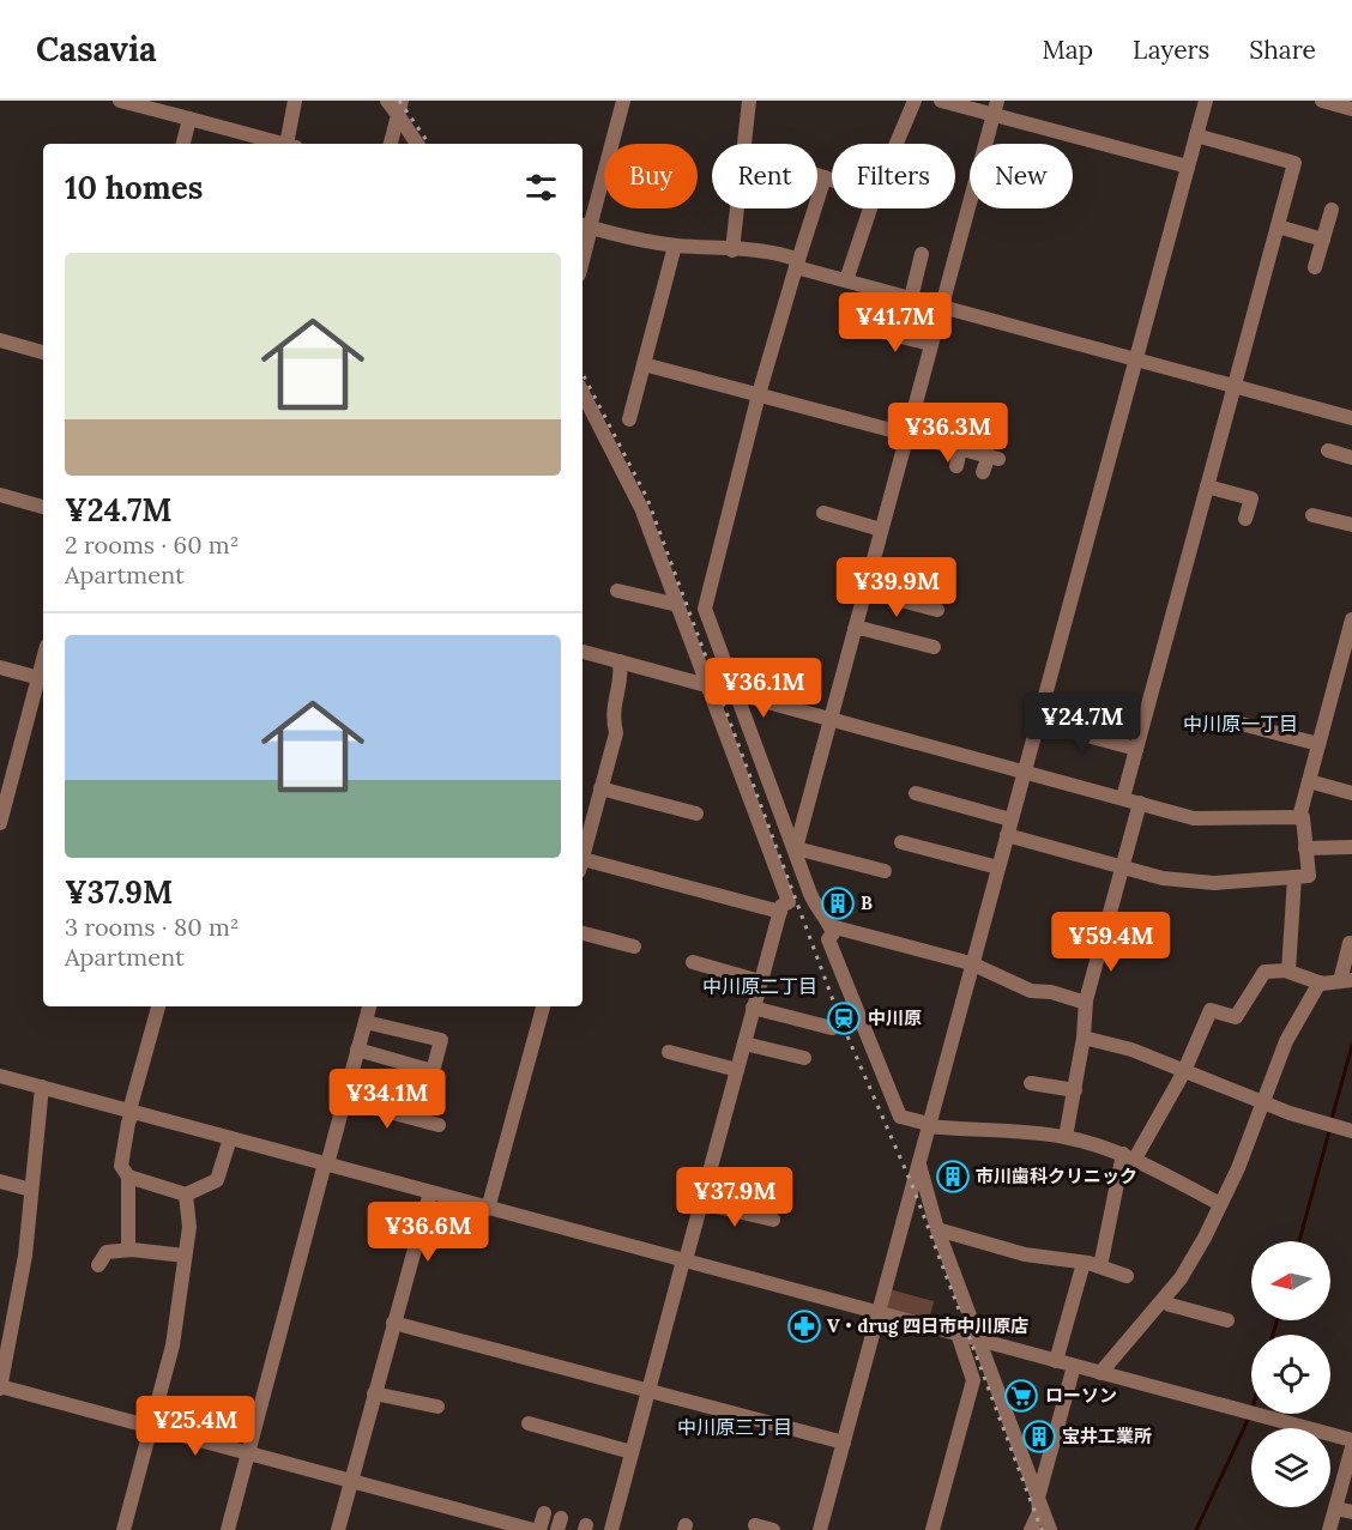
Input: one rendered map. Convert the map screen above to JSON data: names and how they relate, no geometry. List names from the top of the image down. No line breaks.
{"districts":["中川原一丁目","中川原二丁目","中川原三丁目"],"places":{"building":["B","市川歯科クリニック","宝井工業所"],"station":["中川原"],"pharmacy":["V・drug 四日市中川原店"],"supermarket":["ローソン"]},"north":"left","page":{"header":"Casavia","nav":["Map","Layers","Share"],"chip":["Buy","Rent","Filters","New"],"heading":"10 homes","list":[{"name":"¥24.7M","note":"2 rooms · 60 m² · Apartment"},{"name":"¥37.9M","note":"3 rooms · 80 m² · Apartment"}],"price":["¥41.7M","¥36.3M","¥39.9M","¥36.1M","¥24.7M","¥59.4M","¥34.1M","¥37.9M","¥36.6M","¥25.4M"]}}
